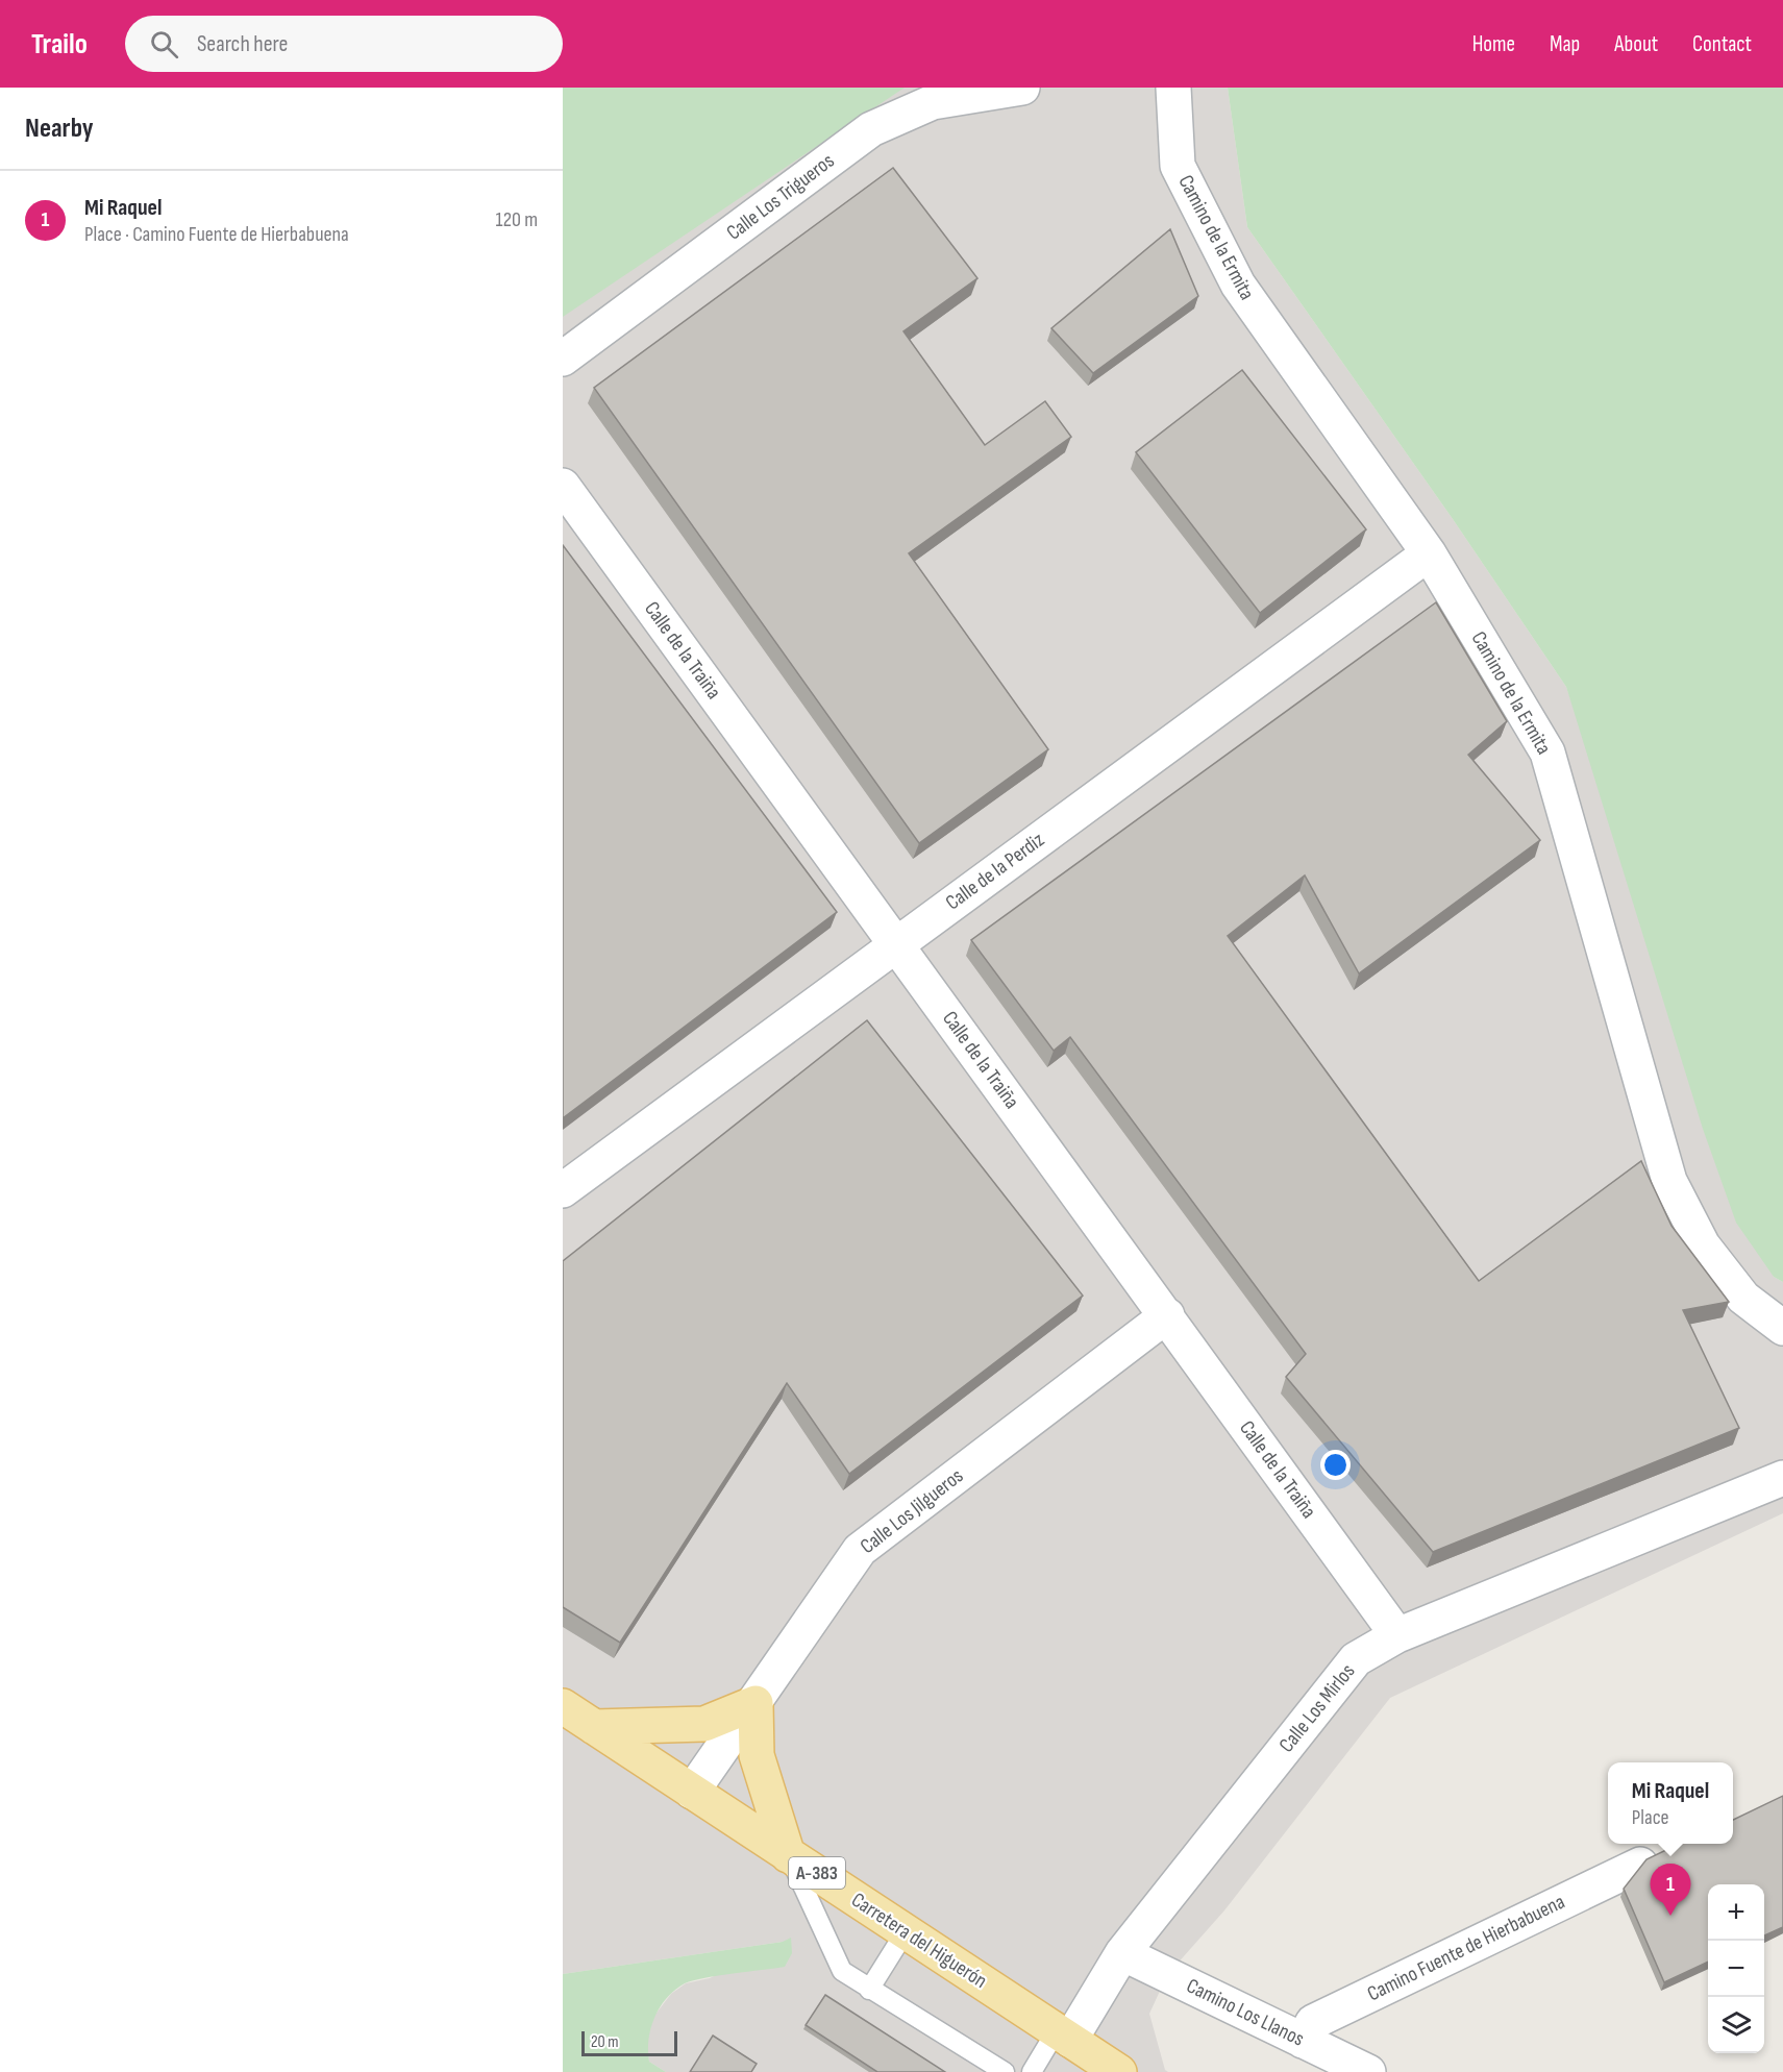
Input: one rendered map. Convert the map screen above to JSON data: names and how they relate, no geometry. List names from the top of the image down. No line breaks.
{"streets":{"main road":["A-383","Carretera del Higuerón"],"street":["Calle Los Trigueros","Camino de la Ermita","Calle de la Traiña","Calle de la Perdiz","Calle Los Jilgueros","Calle Los Mirlos","Camino Fuente de Hierbabuena","Camino Los Llanos"]},"crossings":[["Camino de la Ermita","Calle de la Perdiz"],["Calle de la Traiña","Calle de la Perdiz"],["Calle de la Traiña","Calle Los Jilgueros"],["Calle de la Traiña","Calle Los Mirlos"],["Calle Los Jilgueros","Carretera del Higuerón"],["Calle Los Mirlos","Carretera del Higuerón"],["Calle Los Mirlos","Camino Los Llanos"],["Camino Fuente de Hierbabuena","Camino Los Llanos"]],"scale_bar":"20 m","page":{"header":"Trailo","search":"Search here","nav":["Home","Map","About","Contact"],"heading":"Nearby","list":[{"mark":"1","name":"Mi Raquel","note":"Place · Camino Fuente de Hierbabuena","value":"120 m"}],"popup":["Mi Raquel","Place"],"pins":"1","map_buttons":["+","−"],"scale":"20 m"}}
